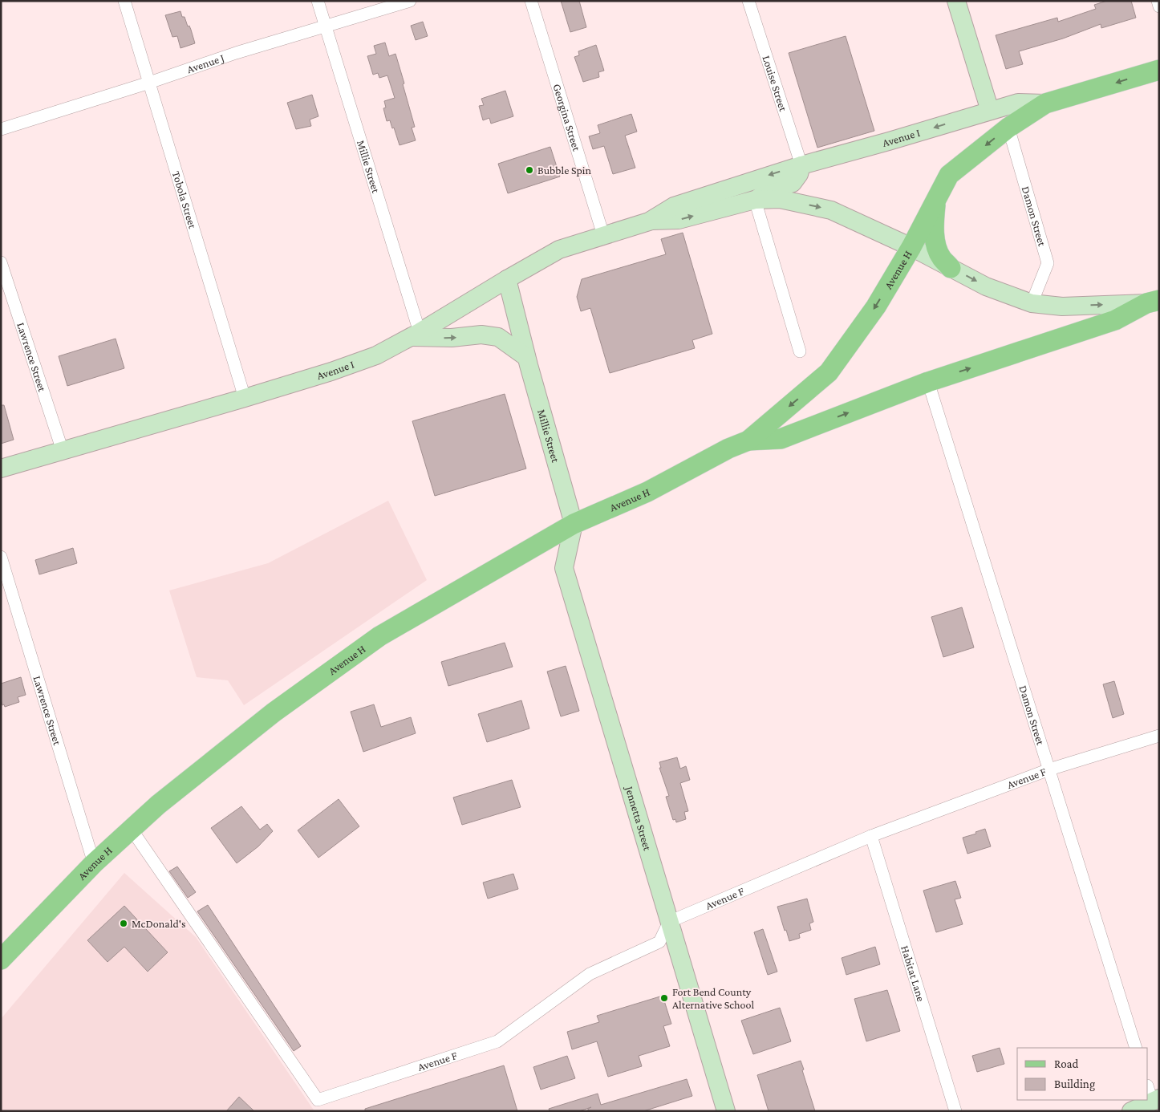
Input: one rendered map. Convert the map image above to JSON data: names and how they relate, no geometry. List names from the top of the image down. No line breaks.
{"streets":{"main road":["Avenue I","Millie Street","Avenue H","Jennetta Street"],"street":["Avenue J","Louise Street","Georgina Street","Tobola Street","Damon Street","Lawrence Street","Avenue F","Habitat Lane"]},"crossings":[["Avenue J","Millie Street"],["Avenue J","Tobola Street"],["Louise Street","Avenue I"],["Georgina Street","Avenue I"],["Avenue I","Millie Street"],["Avenue I","Tobola Street"],["Avenue I","Damon Street"],["Avenue I","Avenue H"],["Avenue I","Lawrence Street"],["Millie Street","Avenue H"],["Millie Street","Jennetta Street"],["Damon Street","Avenue H"],["Damon Street","Avenue F"],["Avenue H","Lawrence Street"],["Avenue H","Avenue F"],["Avenue H","Jennetta Street"],["Avenue F","Jennetta Street"],["Avenue F","Habitat Lane"]],"places":["Bubble Spin","McDonald's","Fort Bend County Alternative School"],"legend":["Road","Building"]}
